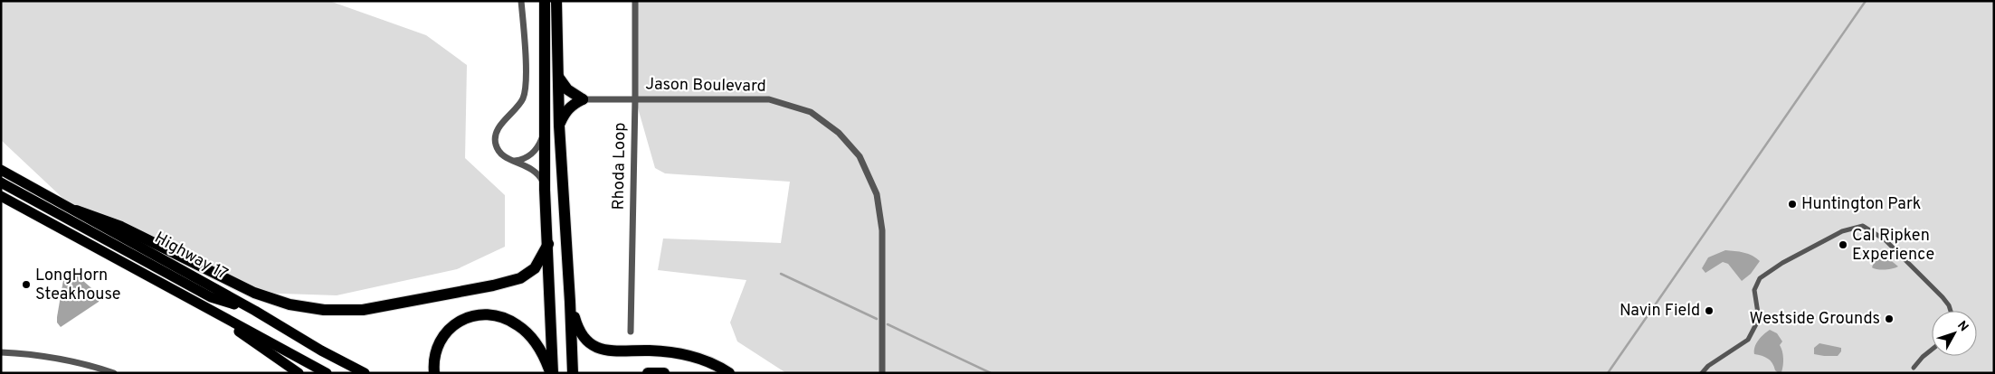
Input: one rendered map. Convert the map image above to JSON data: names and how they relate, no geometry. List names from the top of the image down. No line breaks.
{"streets":{"highway":["Highway 17"],"street":["Jason Boulevard","Rhoda Loop"]},"crossings":[["Jason Boulevard","Rhoda Loop"]],"places":["Huntington Park","Cal Ripken Experience","LongHorn Steakhouse","Navin Field","Westside Grounds"],"north":"top right"}
